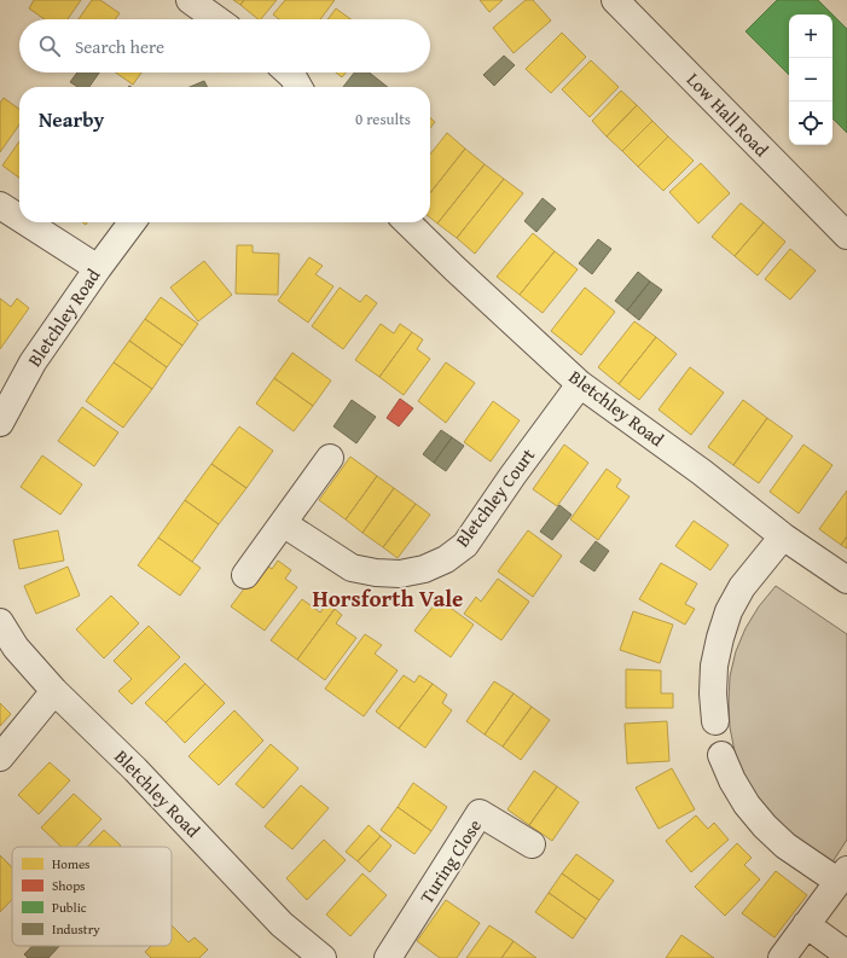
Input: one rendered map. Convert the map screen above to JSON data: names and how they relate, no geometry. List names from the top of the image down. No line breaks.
{"streets":{"street":["Low Hall Road","Bletchley Road","Bletchley Court","Turing Close"]},"crossings":[["Bletchley Road","Bletchley Court"]],"districts":["Horsforth Vale"],"legend":["Homes","Shops","Public","Industry"],"page":{"map_buttons":["+","−"],"search":"Search here","heading":["Nearby","0 results"]}}
